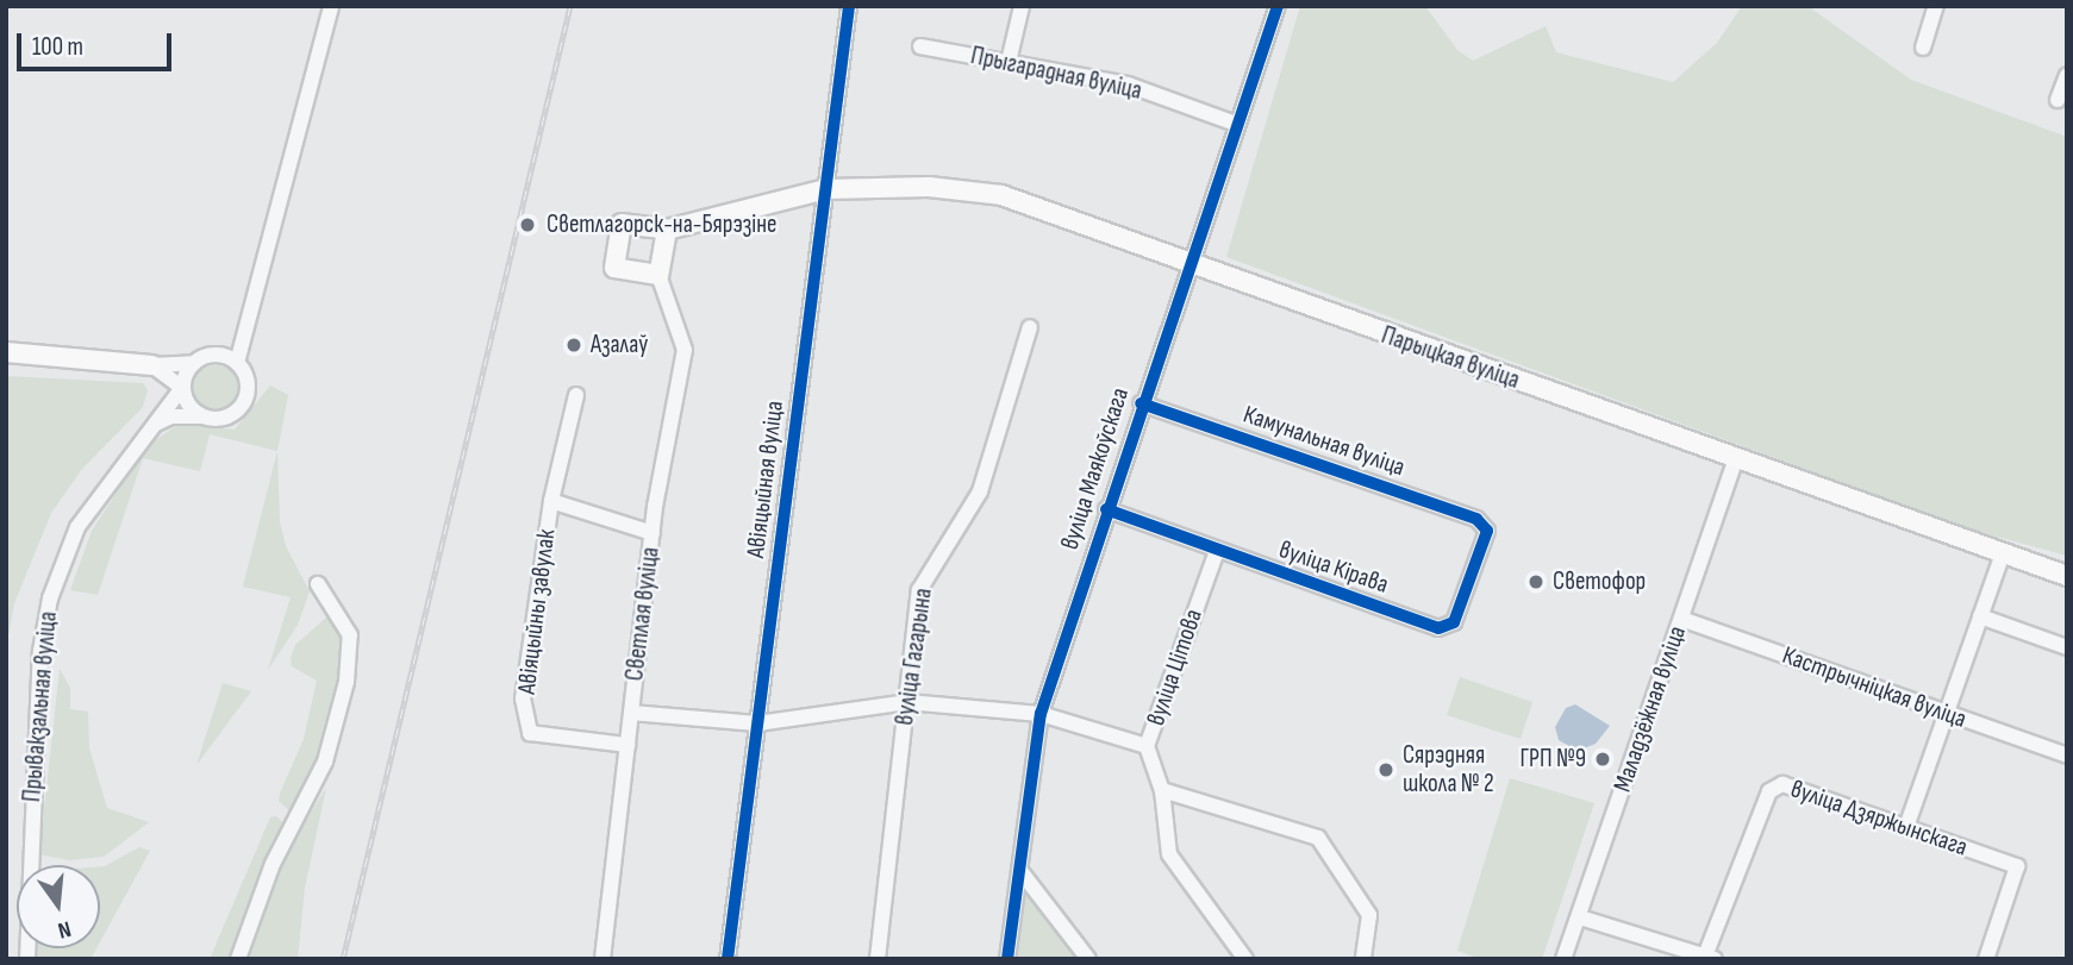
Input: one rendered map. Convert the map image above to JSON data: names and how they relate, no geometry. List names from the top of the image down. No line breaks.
{"streets":{"main road":["Парыцкая вуліца","Светлая вуліца"],"street":["Прыгарадная вуліца","Камунальная вуліца","вуліца Маякоўскага","Авіяцыйная вуліца","вуліца Кірава","Авіяцыйны завулак","вуліца Гагарына","вуліца Цітова","Кастрычніцкая вуліца","Прывакзальная вуліца","Маладзёжная вуліца","вуліца Дзяржынскага"]},"crossings":[["Прыгарадная вуліца","вуліца Маякоўскага"],["Парыцкая вуліца","вуліца Маякоўскага"],["Парыцкая вуліца","Авіяцыйная вуліца"],["Парыцкая вуліца","Маладзёжная вуліца"],["Камунальная вуліца","вуліца Маякоўскага"],["Камунальная вуліца","вуліца Кірава"],["вуліца Маякоўскага","вуліца Кірава"],["вуліца Кірава","вуліца Цітова"],["Авіяцыйны завулак","Светлая вуліца"],["Кастрычніцкая вуліца","Маладзёжная вуліца"]],"places":["Светлагорск-на-Бярэзіне","Азалаў","Светофор","ГРП №9","Сярэдняя школа № 2"],"scale_bar":"100 m","north":"bottom"}
